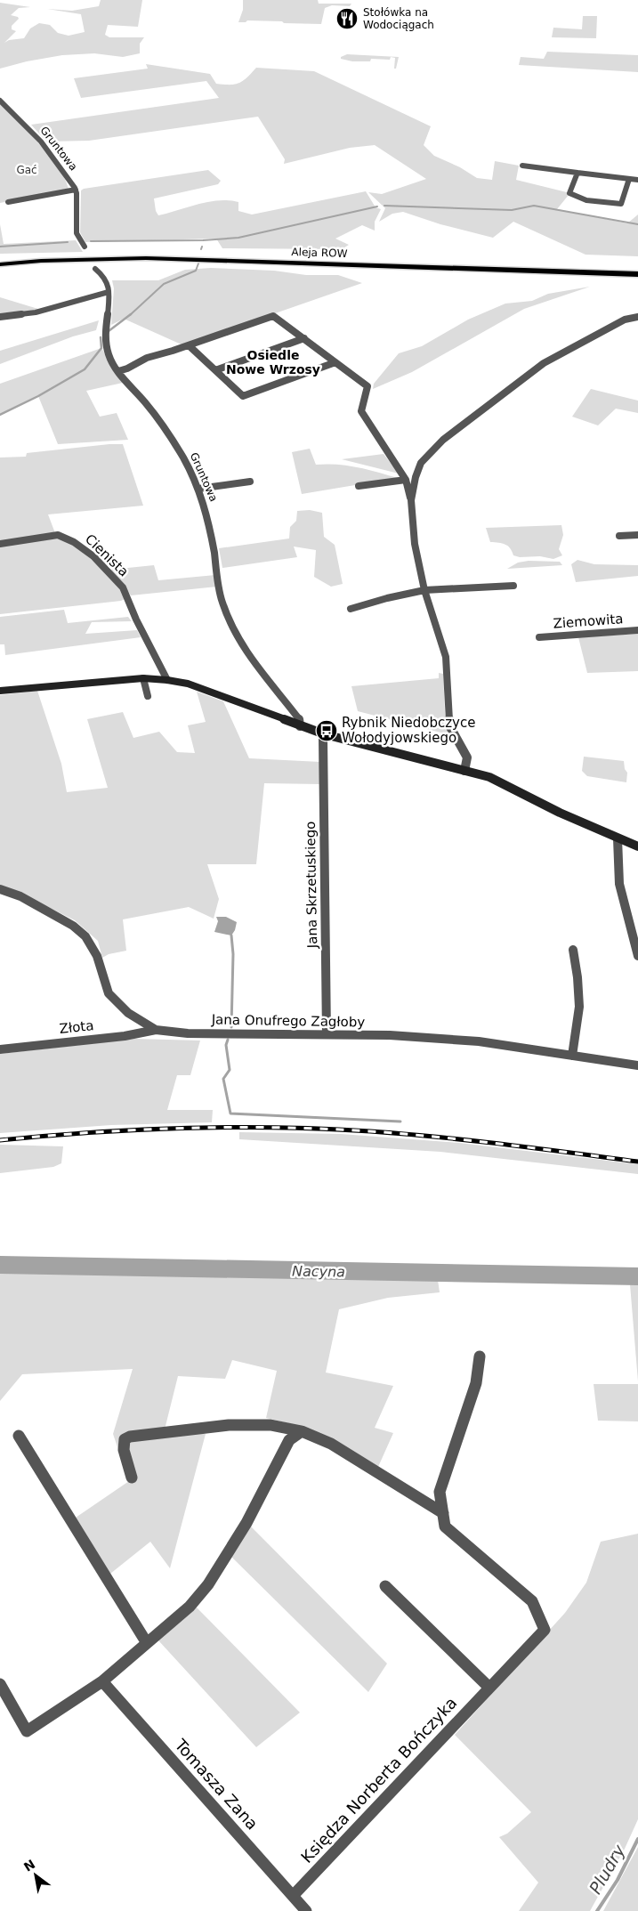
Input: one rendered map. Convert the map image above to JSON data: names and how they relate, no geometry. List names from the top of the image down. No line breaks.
{"streets":{"main road":["Aleja ROW"],"street":["Gruntowa","Cienista","Ziemowita","Jana Skrzetuskiego","Jana Onufrego Zagłoby","Złota","Księdza Norberta Bończyka","Tomasza Zana"]},"crossings":[["Jana Skrzetuskiego","Jana Onufrego Zagłoby"],["Jana Onufrego Zagłoby","Złota"],["Księdza Norberta Bończyka","Tomasza Zana"]],"districts":["Osiedle Nowe Wrzosy"],"water":["Nacyna","Pludry"],"parks":["Gać"],"places":{"restaurant":["Stołówka na Wodociągach"],"bus stop":["Rybnik Niedobczyce Wołodyjowskiego"]},"north":"top left"}
